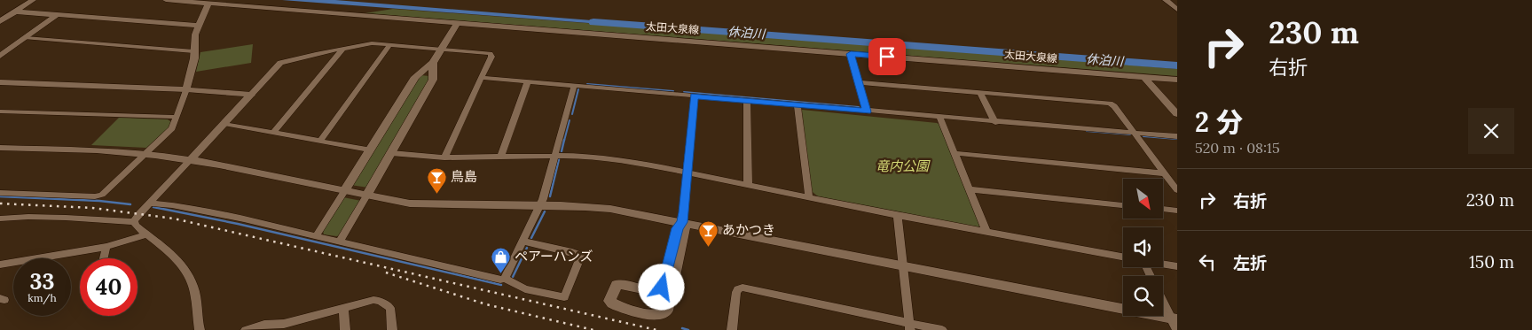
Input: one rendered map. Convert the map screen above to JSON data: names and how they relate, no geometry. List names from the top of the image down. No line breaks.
{"streets":{"street":["太田大泉線"]},"water":["休泊川"],"parks":["竜内公園"],"places":{"bar":["鳥島","あかつき"],"shop":["ペアーハンズ"]},"north":"bottom right","page":{"turn":["230 m","右折"],"heading":["2 分","520 m · 08:15"],"list":[{"name":"右折","value":"230 m"},{"name":"左折","value":"150 m"}],"speed":"33 km/h","limit":"40"}}
